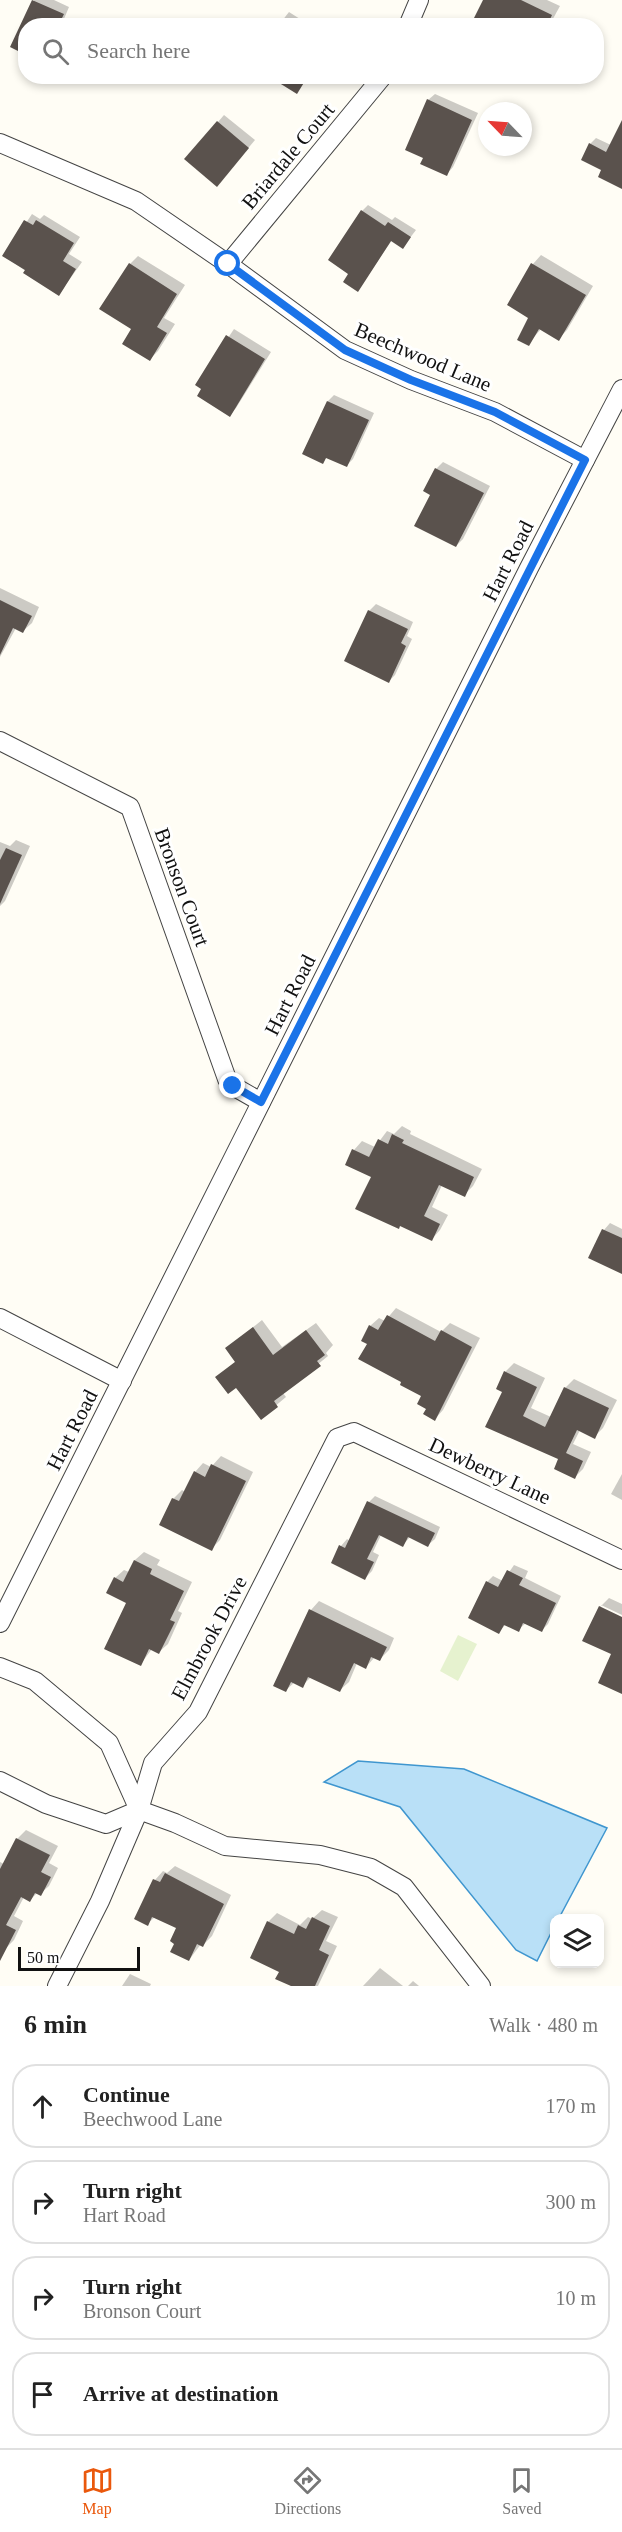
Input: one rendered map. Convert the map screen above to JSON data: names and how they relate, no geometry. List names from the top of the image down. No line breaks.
{"streets":{"street":["Briardale Court","Beechwood Lane","Hart Road","Bronson Court","Dewberry Lane","Elmbrook Drive"]},"crossings":[["Briardale Court","Beechwood Lane"],["Beechwood Lane","Hart Road"],["Hart Road","Bronson Court"],["Dewberry Lane","Elmbrook Drive"]],"scale_bar":"50 m","north":"top left","page":{"search":"Search here","scale":"50 m","heading":["6 min","Walk · 480 m"],"list":[["Continue","Beechwood Lane","170 m"],["Turn right","Hart Road","300 m"],["Turn right","Bronson Court","10 m"],"Arrive at destination"],"nav":["Map","Directions","Saved"]}}
